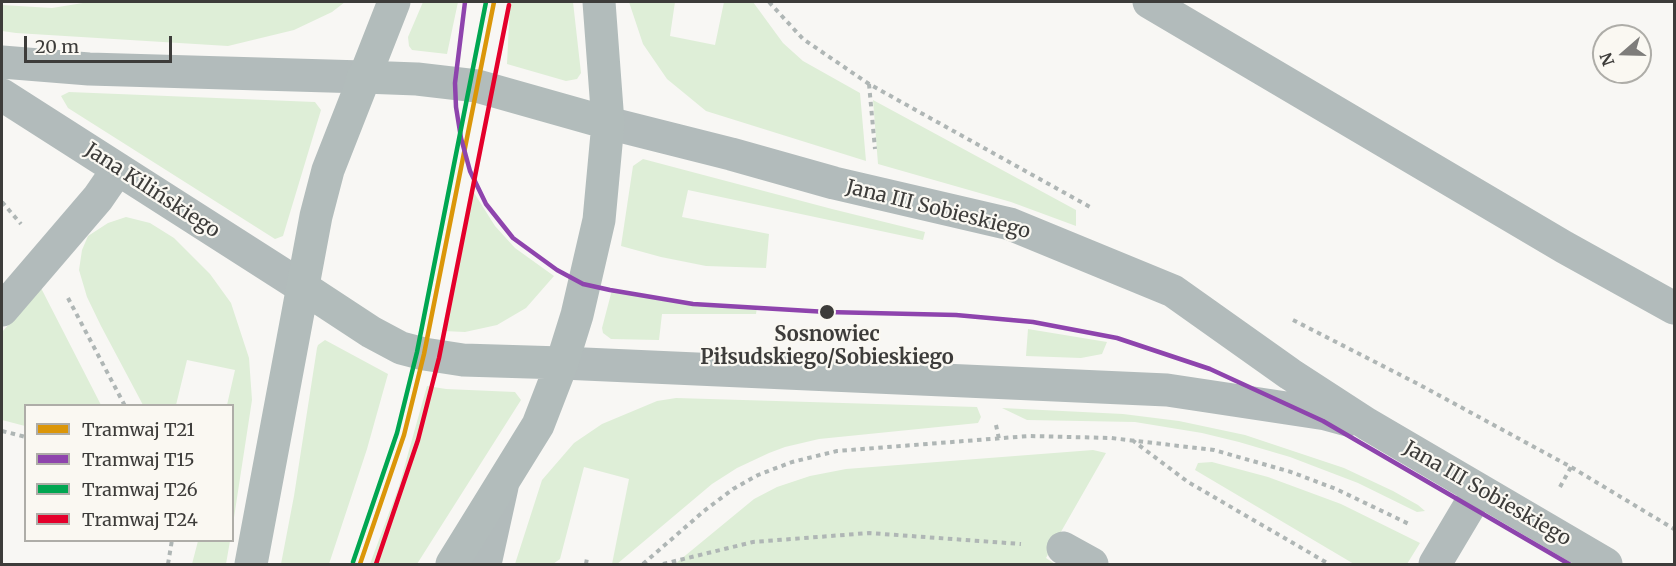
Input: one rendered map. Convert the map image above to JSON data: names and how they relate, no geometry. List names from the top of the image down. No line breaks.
{"streets":{"street":["Jana Kilińskiego","Jana III Sobieskiego"]},"places":["Sosnowiec Piłsudskiego/Sobieskiego"],"lines":["tram line T21","tram line T15","tram line T26","tram line T24"],"legend":["Tramwaj T21","Tramwaj T15","Tramwaj T26","Tramwaj T24"],"scale_bar":"20 m","north":"left"}
